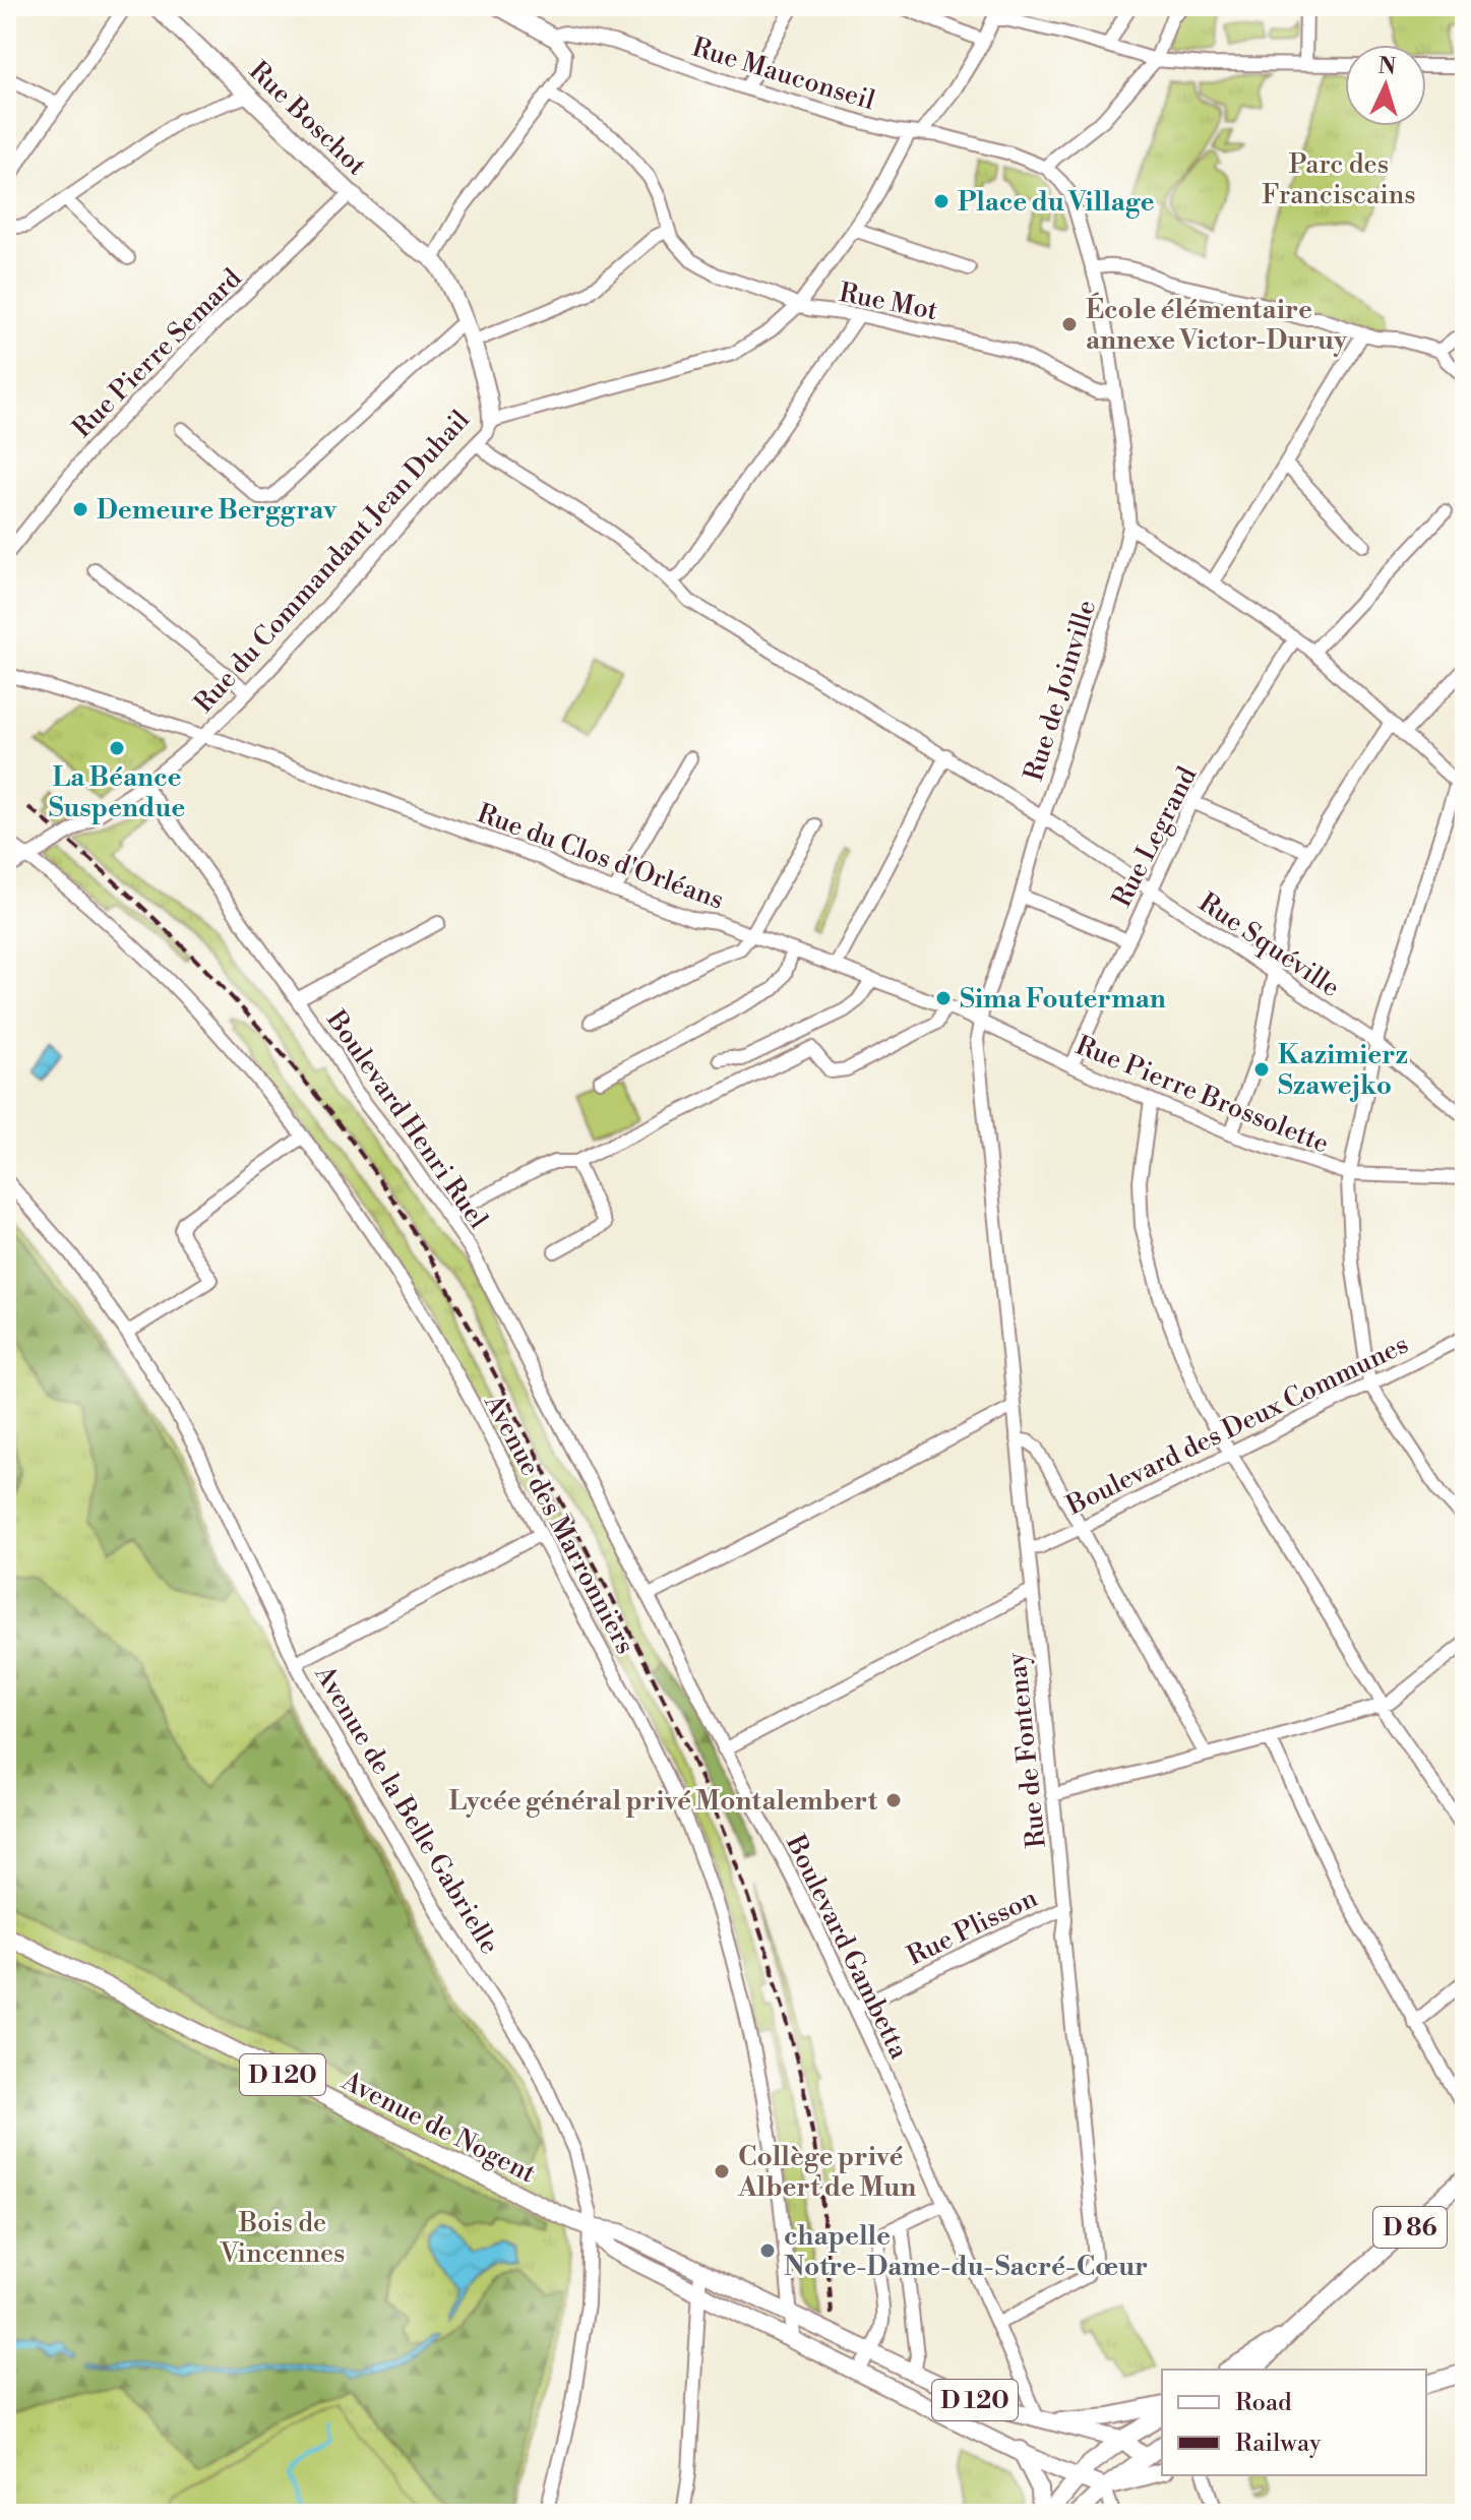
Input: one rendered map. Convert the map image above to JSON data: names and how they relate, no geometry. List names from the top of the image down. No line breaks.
{"streets":{"main road":["Rue Boschot","Rue du Commandant Jean Duhail","D 120","Avenue de Nogent","D 86"],"street":["Rue Mauconseil","Rue Mot","Rue Pierre Semard","Rue de Joinville","Rue Legrand","Rue du Clos d'Orléans","Rue Squéville","Rue Pierre Brossolette","Boulevard Henri Ruel","Boulevard des Deux Communes","Avenue des Marronniers","Rue de Fontenay","Avenue de la Belle Gabrielle","Rue Plisson","Boulevard Gambetta"]},"crossings":[["Rue Mauconseil","Rue de Joinville"],["Rue Boschot","Rue Pierre Semard"],["Rue Boschot","Rue du Commandant Jean Duhail"],["Rue Mot","Rue de Joinville"],["Rue du Commandant Jean Duhail","Rue du Clos d'Orléans"],["Rue du Commandant Jean Duhail","Rue Squéville"],["Rue du Commandant Jean Duhail","Boulevard Henri Ruel"],["Rue du Commandant Jean Duhail","Avenue des Marronniers"],["Rue de Joinville","Rue du Clos d'Orléans"],["Rue de Joinville","Rue Squéville"],["Rue de Joinville","Rue Pierre Brossolette"],["Rue de Joinville","Rue de Fontenay"],["Rue Legrand","Rue Squéville"],["Rue Legrand","Rue Pierre Brossolette"],["Rue du Clos d'Orléans","Rue Pierre Brossolette"],["Boulevard Henri Ruel","Boulevard Gambetta"],["Boulevard des Deux Communes","Rue de Fontenay"],["Avenue des Marronniers","D 120"],["Rue de Fontenay","Rue Plisson"],["Rue de Fontenay","Boulevard Gambetta"],["Avenue de la Belle Gabrielle","D 120"],["Avenue de la Belle Gabrielle","Avenue de Nogent"],["Rue Plisson","Boulevard Gambetta"],["Boulevard Gambetta","D 120"],["D 120","Avenue de Nogent"]],"parks":["Parc des Franciscains","Bois de Vincennes"],"places":["Place du Village","École élémentaire annexe Victor-Duruy","Demeure Berggrav","La Béance Suspendue","Sima Fouterman","Kazimierz Szawejko","Lycée général privé Montalembert","Collège privé Albert de Mun","chapelle Notre-Dame-du-Sacré-Cœur"],"legend":["Road","Railway"],"north":"top"}
